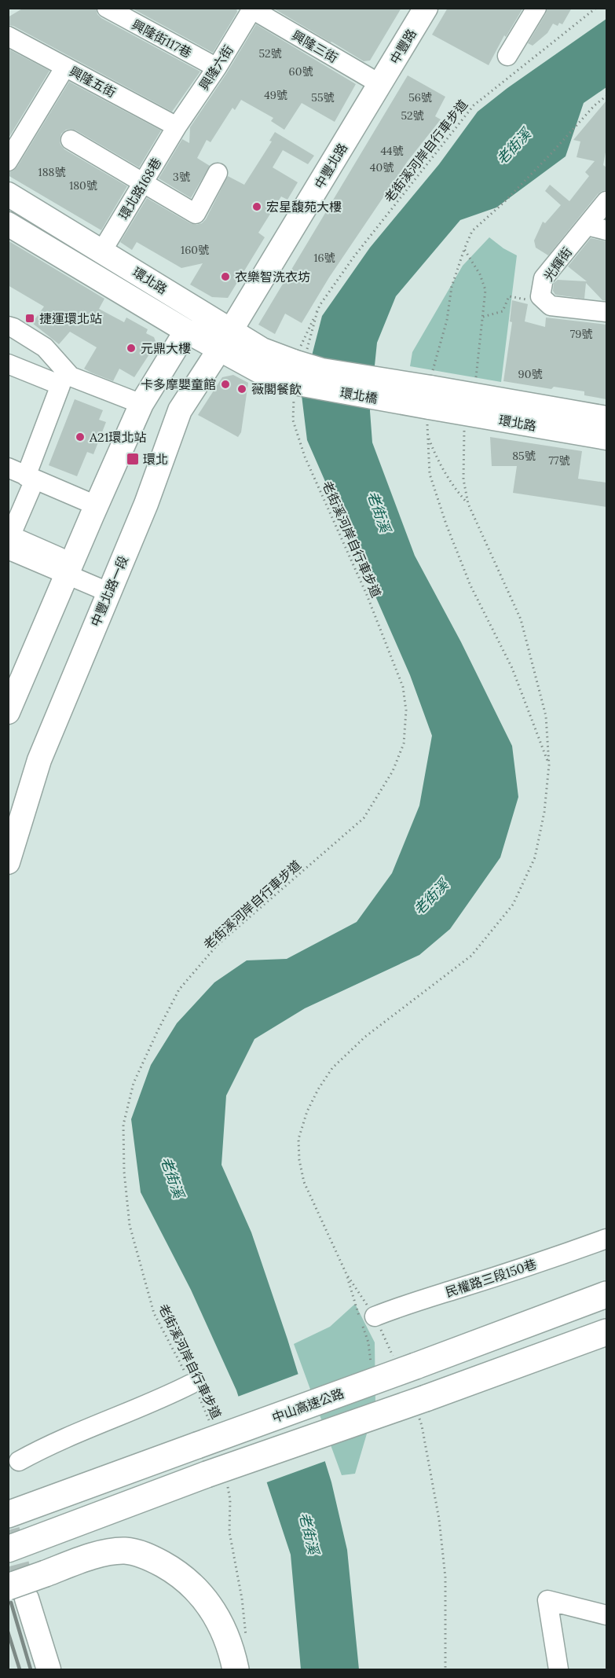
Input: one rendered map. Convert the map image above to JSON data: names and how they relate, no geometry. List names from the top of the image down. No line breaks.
{"streets":{"highway":["中山高速公路"],"main road":["中豐路","中豐北路","環北路","環北橋","中豐北路一段"],"lane":["興隆街117巷","興隆三街","興隆六街","興隆五街","環北路168巷","光輝街","民權路三段150巷"],"path":["老街溪河岸自行車步道"]},"crossings":[["興隆街117巷","興隆六街"],["興隆三街","中豐路"],["興隆三街","興隆六街"],["興隆三街","中豐北路"],["中豐路","中豐北路"],["興隆六街","興隆五街"],["興隆六街","環北路168巷"],["興隆五街","環北路168巷"],["老街溪河岸自行車步道","環北路"],["老街溪河岸自行車步道","環北橋"],["中豐北路","環北路"],["中豐北路","中豐北路一段"],["環北路168巷","環北路"],["環北路","環北橋"],["環北路","中豐北路一段"]],"water":["老街溪"],"places":{"other":["宏星馥苑大樓","衣樂智洗衣坊","元鼎大樓","卡多摩嬰童館","薇閣餐飲","A21環北站"],"transit":["捷運環北站","環北"]},"house_numbers":["52號","60號","49號","55號","56號","52號","44號","40號","188號","3號","180號","160號","16號","79號","90號","85號","77號"]}
